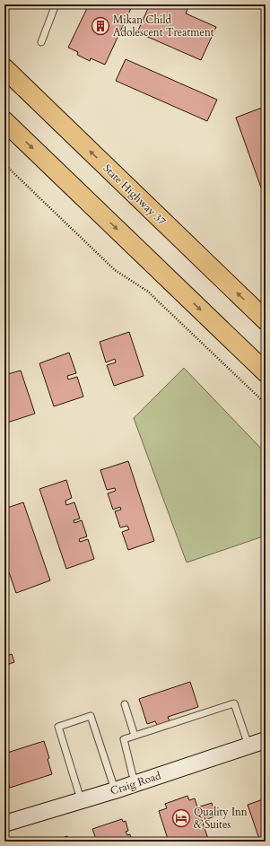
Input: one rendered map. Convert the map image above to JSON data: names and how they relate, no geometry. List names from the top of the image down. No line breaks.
{"streets":{"main road":["State Highway 37"],"street":["Craig Road"]},"places":{"building":["Mikan Child Adolescent Treatment"],"hotel":["Quality Inn & Suites"]}}
